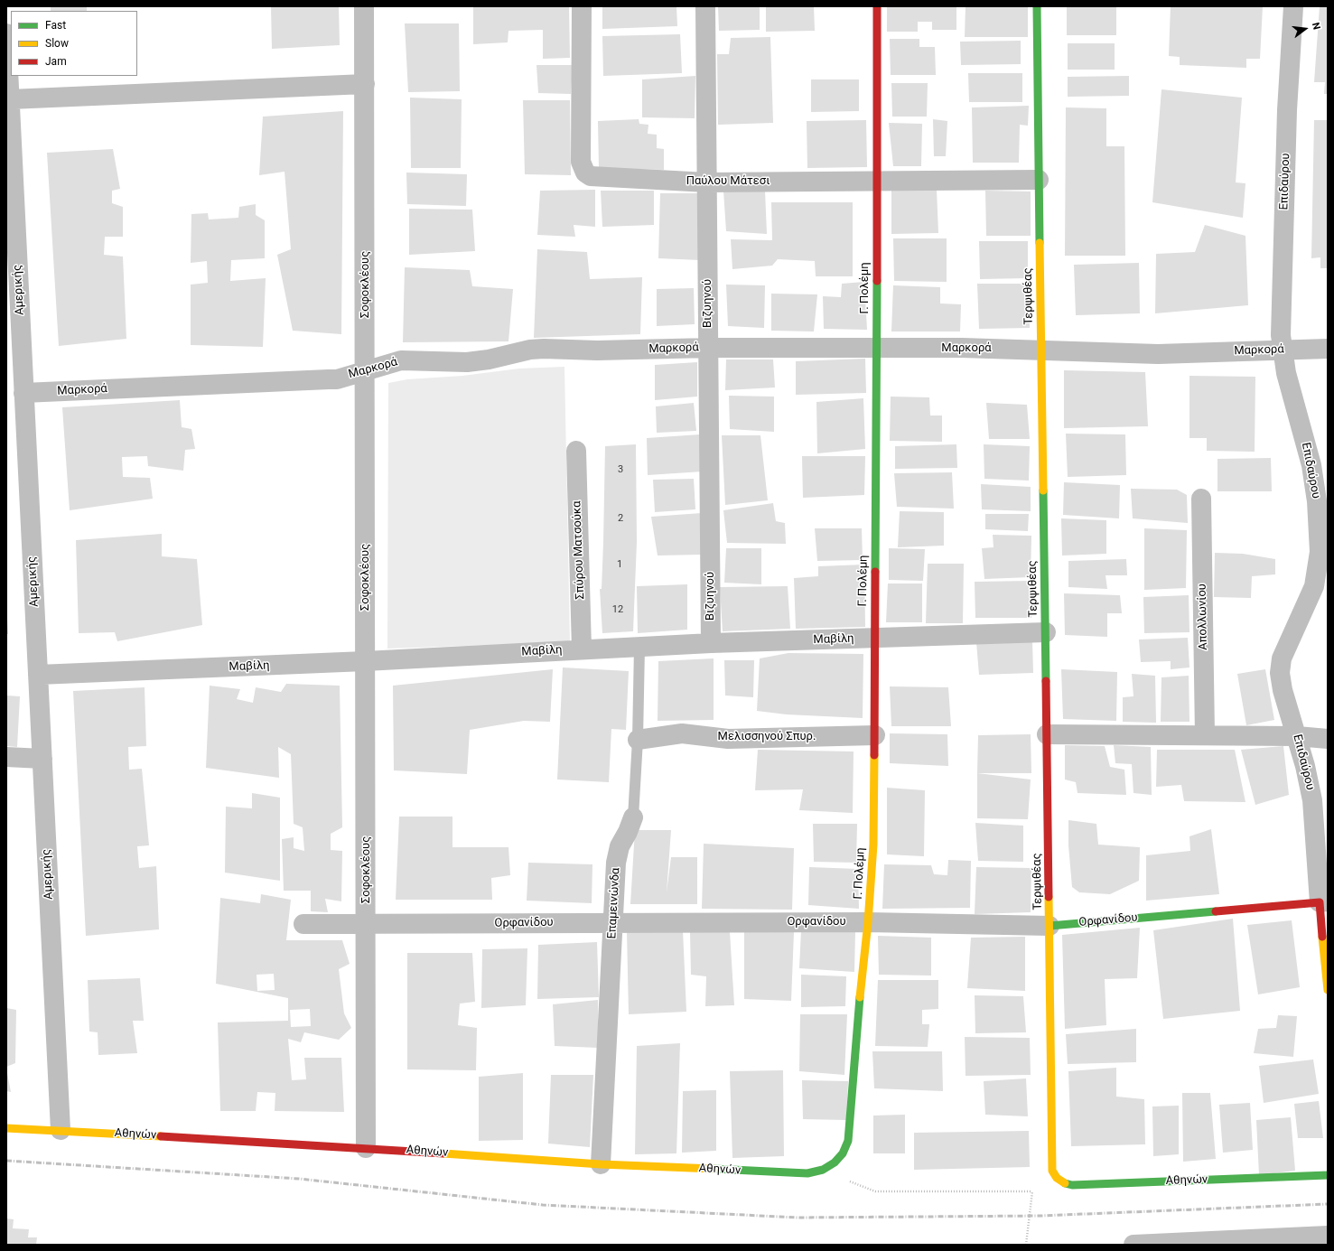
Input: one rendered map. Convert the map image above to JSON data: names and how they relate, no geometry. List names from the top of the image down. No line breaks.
{"streets":{"street":["Παύλου Μάτεσι","Επιδαύρου","Σοφοκλέους","Γ. Πολέμη","Αμερικής","Τερψιθέας","Βιζυηνού","Μαρκορά","Σπύρου Ματσούκα","Απολλωνίου","Μαβίλη","Μελισσηνού Σπυρ.","Επαμεινώνδα","Ορφανίδου","Αθηνών"]},"crossings":[["Παύλου Μάτεσι","Γ. Πολέμη"],["Παύλου Μάτεσι","Τερψιθέας"],["Παύλου Μάτεσι","Βιζυηνού"],["Επιδαύρου","Μαρκορά"],["Επιδαύρου","Ορφανίδου"],["Σοφοκλέους","Μαρκορά"],["Σοφοκλέους","Μαβίλη"],["Σοφοκλέους","Ορφανίδου"],["Σοφοκλέους","Αθηνών"],["Γ. Πολέμη","Μαρκορά"],["Γ. Πολέμη","Μαβίλη"],["Γ. Πολέμη","Μελισσηνού Σπυρ."],["Γ. Πολέμη","Ορφανίδου"],["Γ. Πολέμη","Αθηνών"],["Αμερικής","Μαρκορά"],["Αμερικής","Μαβίλη"],["Αμερικής","Αθηνών"],["Τερψιθέας","Μαρκορά"],["Τερψιθέας","Μαβίλη"],["Τερψιθέας","Ορφανίδου"],["Τερψιθέας","Αθηνών"],["Βιζυηνού","Μαρκορά"],["Βιζυηνού","Μαβίλη"],["Σπύρου Ματσούκα","Μαβίλη"],["Μαβίλη","Επαμεινώνδα"],["Μελισσηνού Σπυρ.","Επαμεινώνδα"],["Επαμεινώνδα","Ορφανίδου"],["Επαμεινώνδα","Αθηνών"]],"house_numbers":["3","2","1","12"],"legend":["Fast","Slow","Jam"],"north":"right"}
